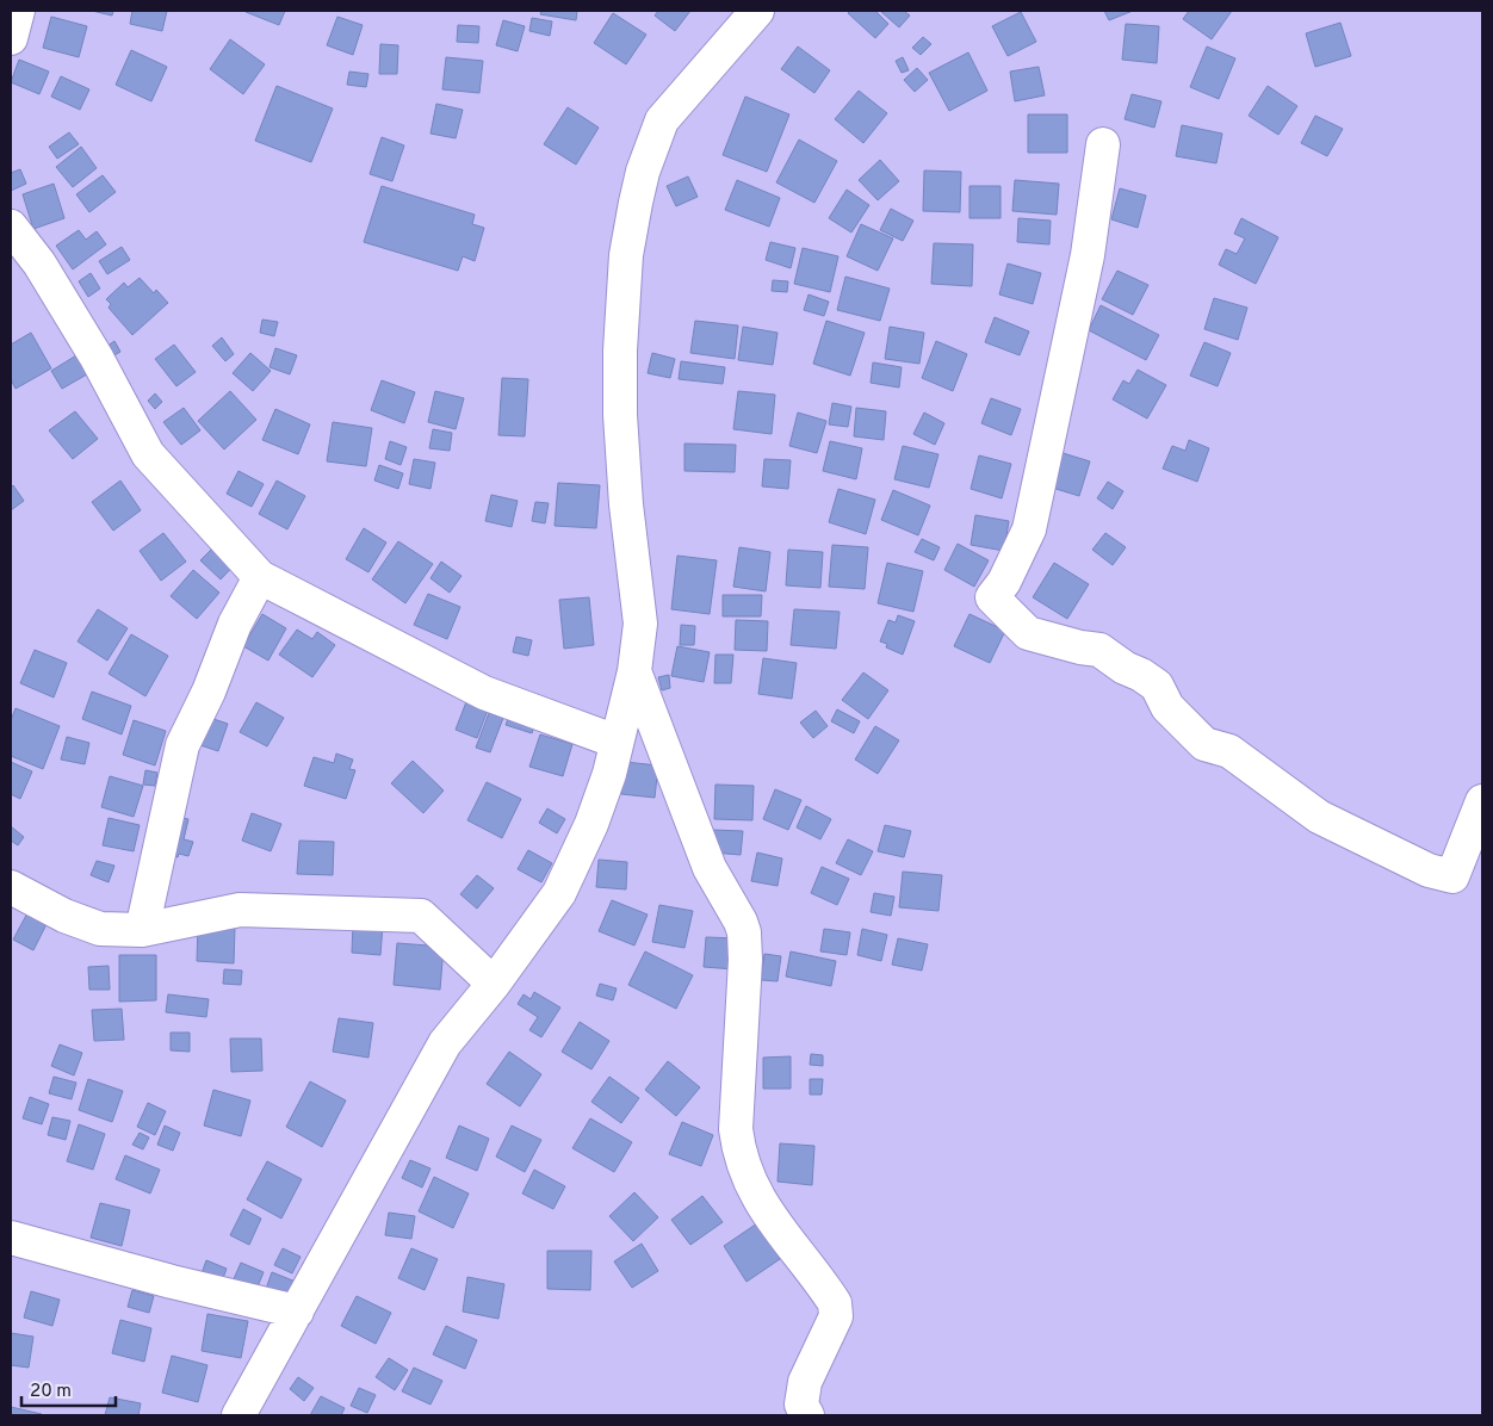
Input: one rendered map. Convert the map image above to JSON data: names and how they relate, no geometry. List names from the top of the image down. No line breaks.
{"scale_bar":"20 m"}
